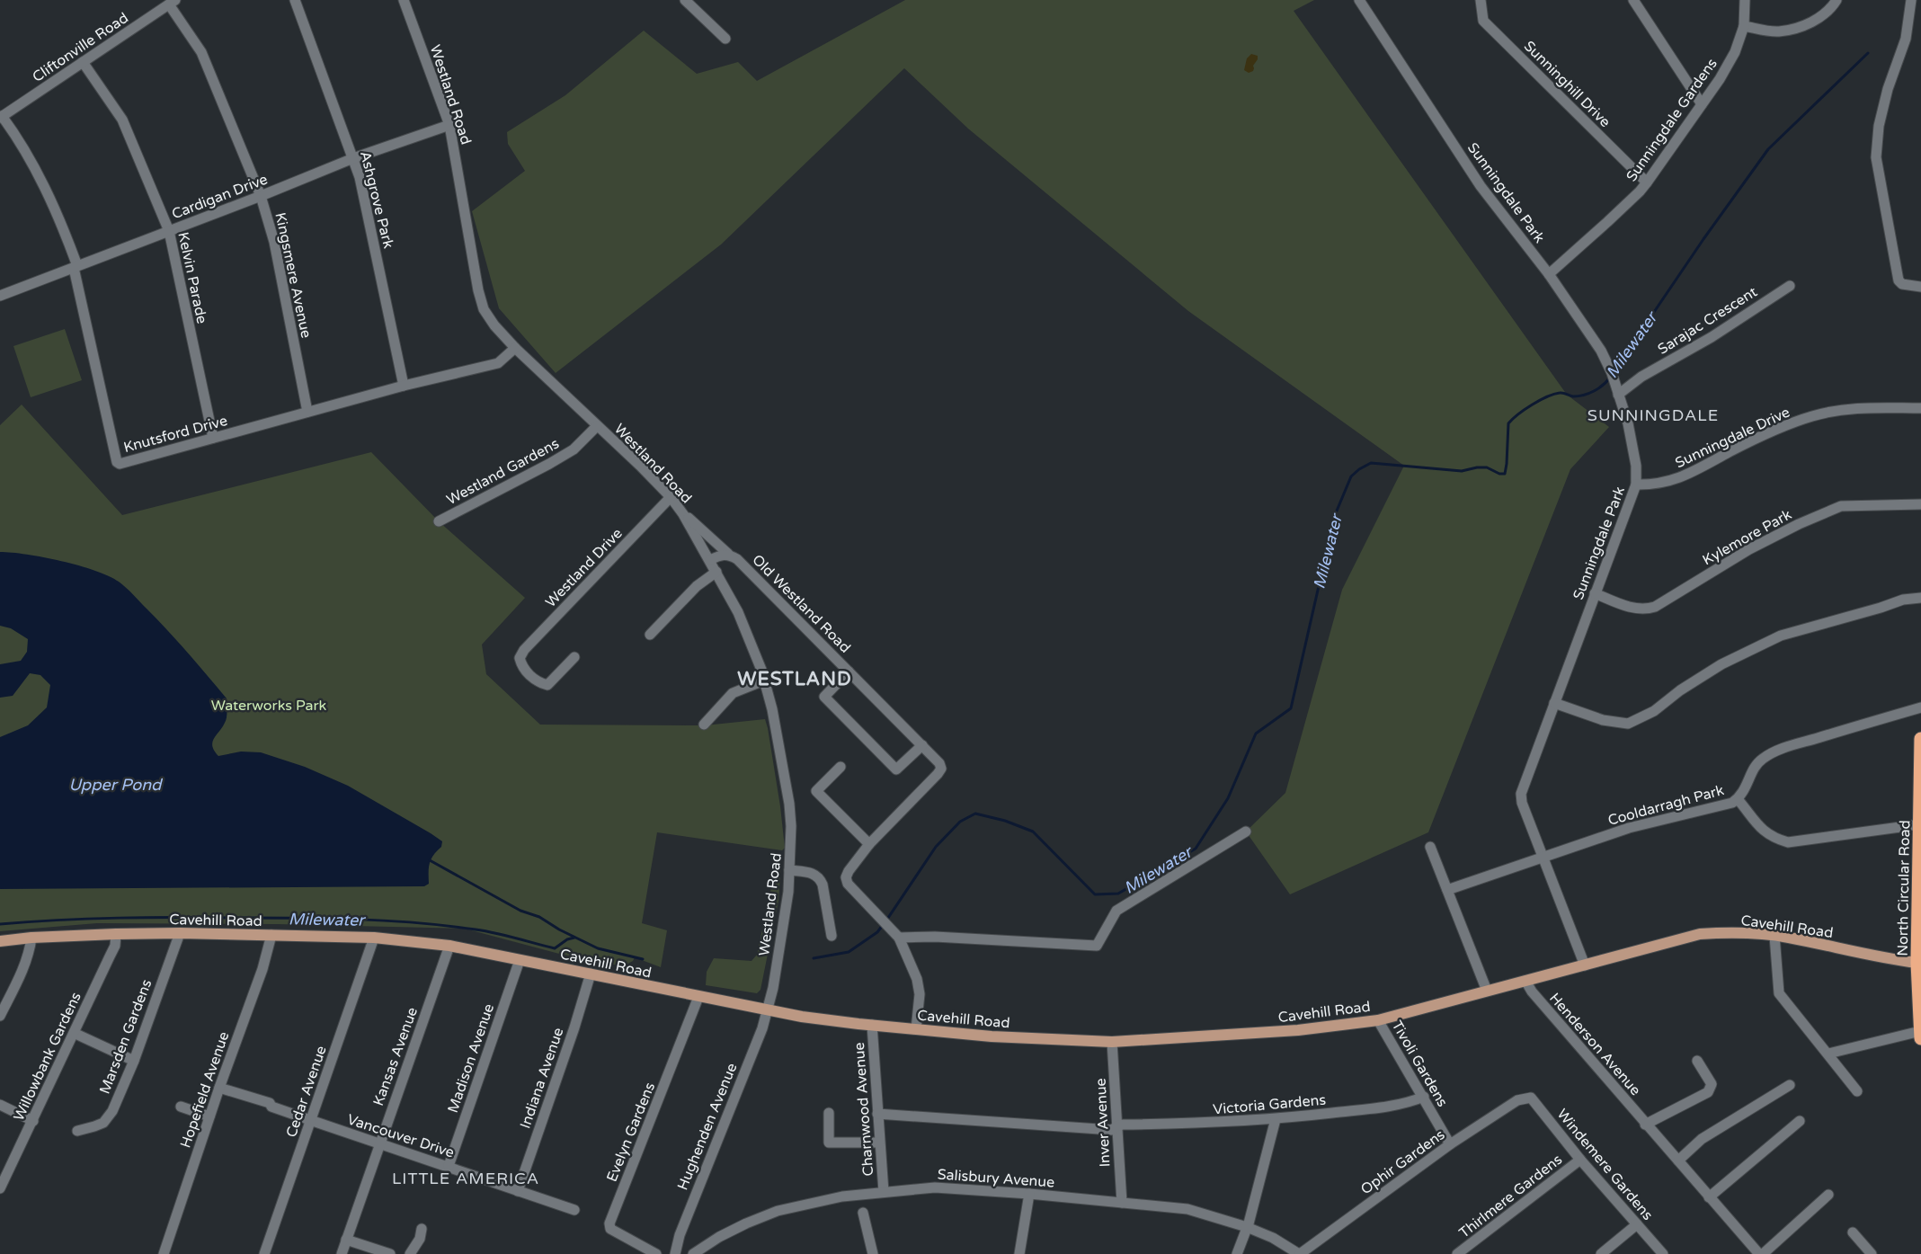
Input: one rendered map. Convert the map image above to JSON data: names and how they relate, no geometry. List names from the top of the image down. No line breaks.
{"streets":{"highway":["North Circular Road"],"main road":["Cavehill Road"],"street":["Cliftonville Road","Sunninghill Drive","Westland Road","Sunningdale Gardens","Sunningdale Park","Cardigan Drive","Ashgrove Park","Kingsmere Avenue","Kelvin Parade","Sarajac Crescent","Knutsford Drive","Sunningdale Drive","Westland Gardens","Kylemore Park","Westland Drive","Old Westland Road","Cooldarragh Park","Marsden Gardens","Henderson Avenue","Willowbank Gardens","Kansas Avenue","Madison Avenue","Tivoli Gardens","Indiana Avenue","Hopefield Avenue","Cedar Avenue","Victoria Gardens","Charnwood Avenue","Inver Avenue","Hughenden Avenue","Evelyn Gardens","Vancouver Drive","Ophir Gardens","Windemere Gardens","Salisbury Avenue","Thirlmere Gardens"]},"crossings":[["Cliftonville Road","Kingsmere Avenue"],["Cliftonville Road","Kelvin Parade"],["Cliftonville Road","Knutsford Drive"],["Sunninghill Drive","Sunningdale Gardens"],["Westland Road","Cardigan Drive"],["Westland Road","Knutsford Drive"],["Westland Road","Westland Gardens"],["Westland Road","Westland Drive"],["Westland Road","Old Westland Road"],["Westland Road","Cavehill Road"],["Westland Road","Hughenden Avenue"],["Sunningdale Gardens","Sunningdale Park"],["Sunningdale Park","Sarajac Crescent"],["Sunningdale Park","Sunningdale Drive"],["Sunningdale Park","Kylemore Park"],["Sunningdale Park","Cooldarragh Park"],["Sunningdale Park","Cavehill Road"],["Cardigan Drive","Ashgrove Park"],["Cardigan Drive","Kingsmere Avenue"],["Cardigan Drive","Kelvin Parade"],["Cardigan Drive","Knutsford Drive"],["Ashgrove Park","Knutsford Drive"],["Kingsmere Avenue","Knutsford Drive"],["Kelvin Parade","Knutsford Drive"],["Old Westland Road","Cavehill Road"],["North Circular Road","Cavehill Road"],["Cavehill Road","Marsden Gardens"],["Cavehill Road","Henderson Avenue"],["Cavehill Road","Willowbank Gardens"],["Cavehill Road","Kansas Avenue"],["Cavehill Road","Madison Avenue"],["Cavehill Road","Tivoli Gardens"],["Cavehill Road","Indiana Avenue"],["Cavehill Road","Hopefield Avenue"],["Cavehill Road","Cedar Avenue"],["Cavehill Road","Charnwood Avenue"],["Cavehill Road","Inver Avenue"],["Cavehill Road","Hughenden Avenue"],["Cavehill Road","Evelyn Gardens"],["Kansas Avenue","Vancouver Drive"],["Madison Avenue","Vancouver Drive"],["Tivoli Gardens","Victoria Gardens"],["Tivoli Gardens","Ophir Gardens"],["Indiana Avenue","Vancouver Drive"],["Hopefield Avenue","Vancouver Drive"],["Cedar Avenue","Vancouver Drive"],["Victoria Gardens","Charnwood Avenue"],["Victoria Gardens","Inver Avenue"],["Charnwood Avenue","Salisbury Avenue"],["Inver Avenue","Salisbury Avenue"],["Ophir Gardens","Windemere Gardens"],["Ophir Gardens","Salisbury Avenue"],["Windemere Gardens","Thirlmere Gardens"]],"districts":["SUNNINGDALE","WESTLAND","LITTLE AMERICA"],"water":["Milewater","Upper Pond"],"parks":["Waterworks Park"]}
